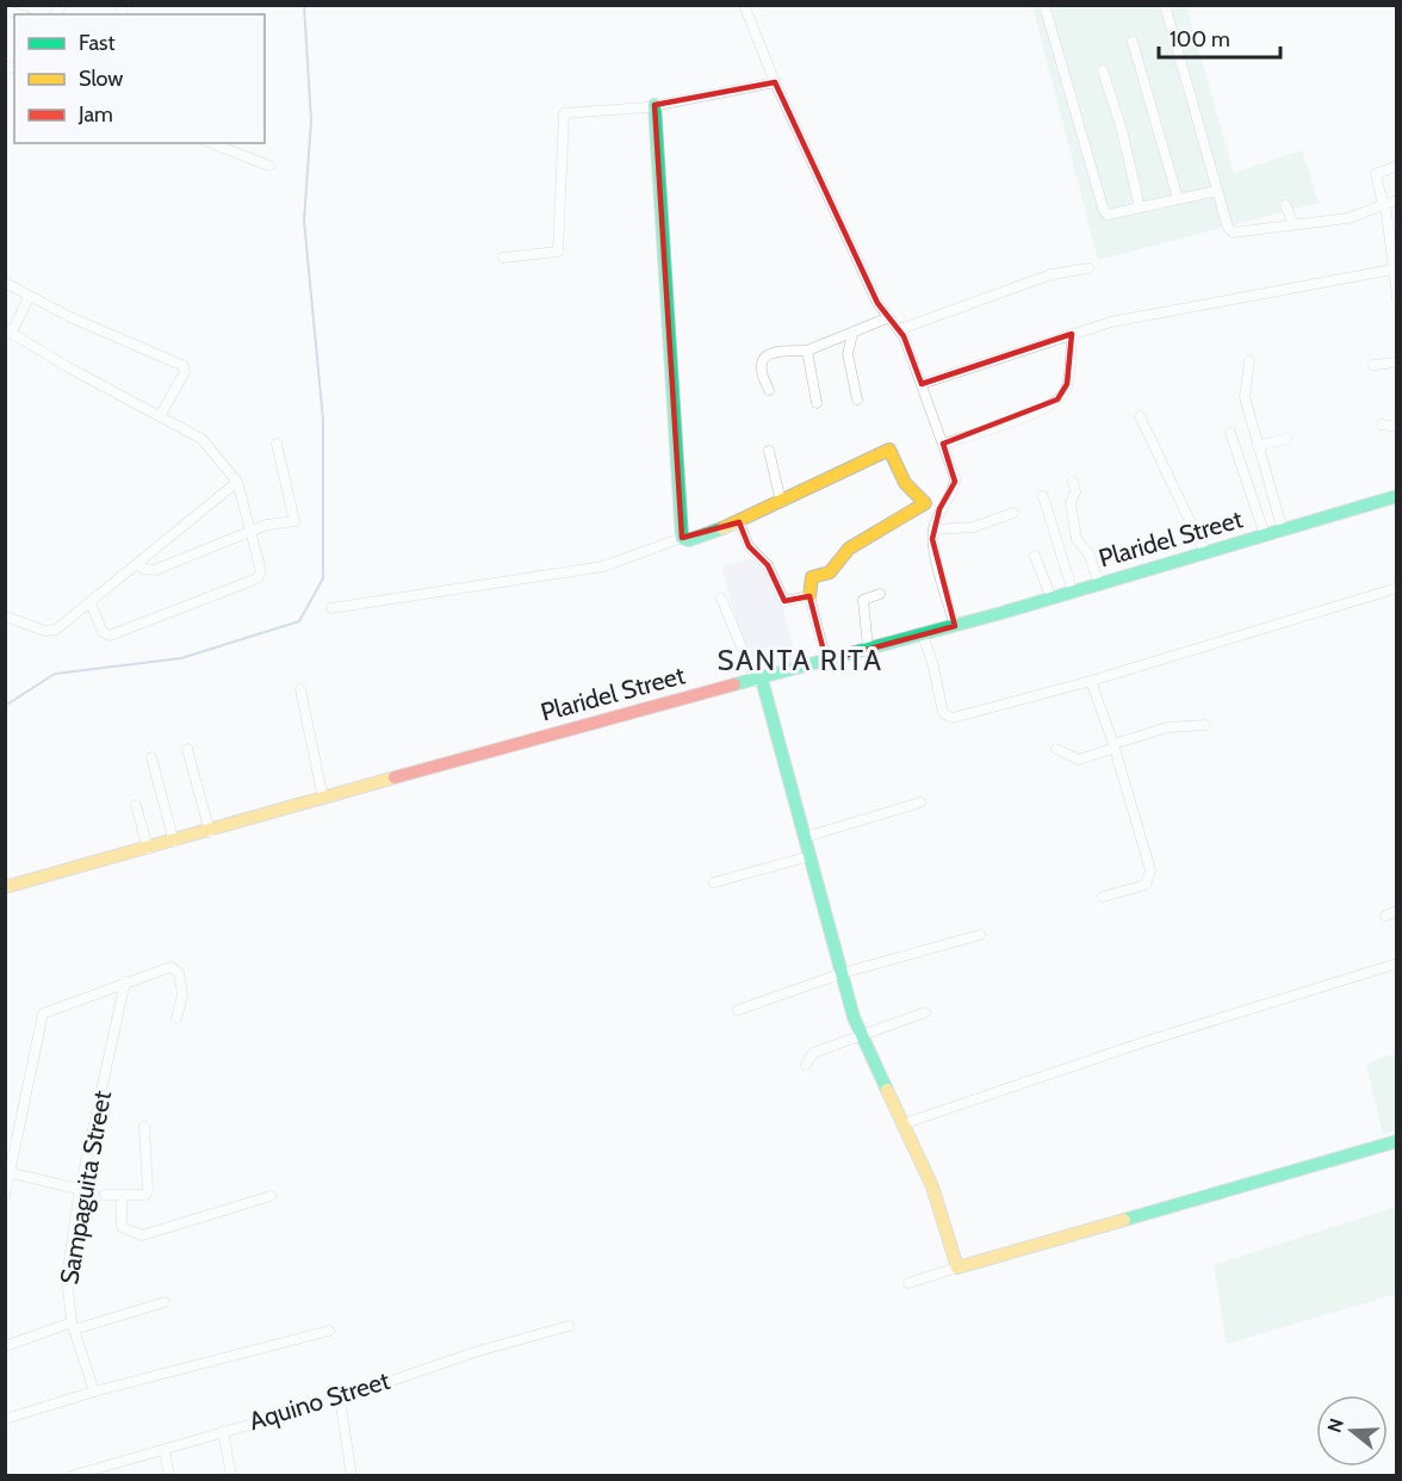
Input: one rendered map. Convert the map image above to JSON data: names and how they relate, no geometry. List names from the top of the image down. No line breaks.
{"streets":{"street":["Plaridel Street","Sampaguita Street","Aquino Street"]},"districts":["SANTA RITA"],"legend":["Fast","Slow","Jam"],"scale_bar":"100 m","north":"left"}
